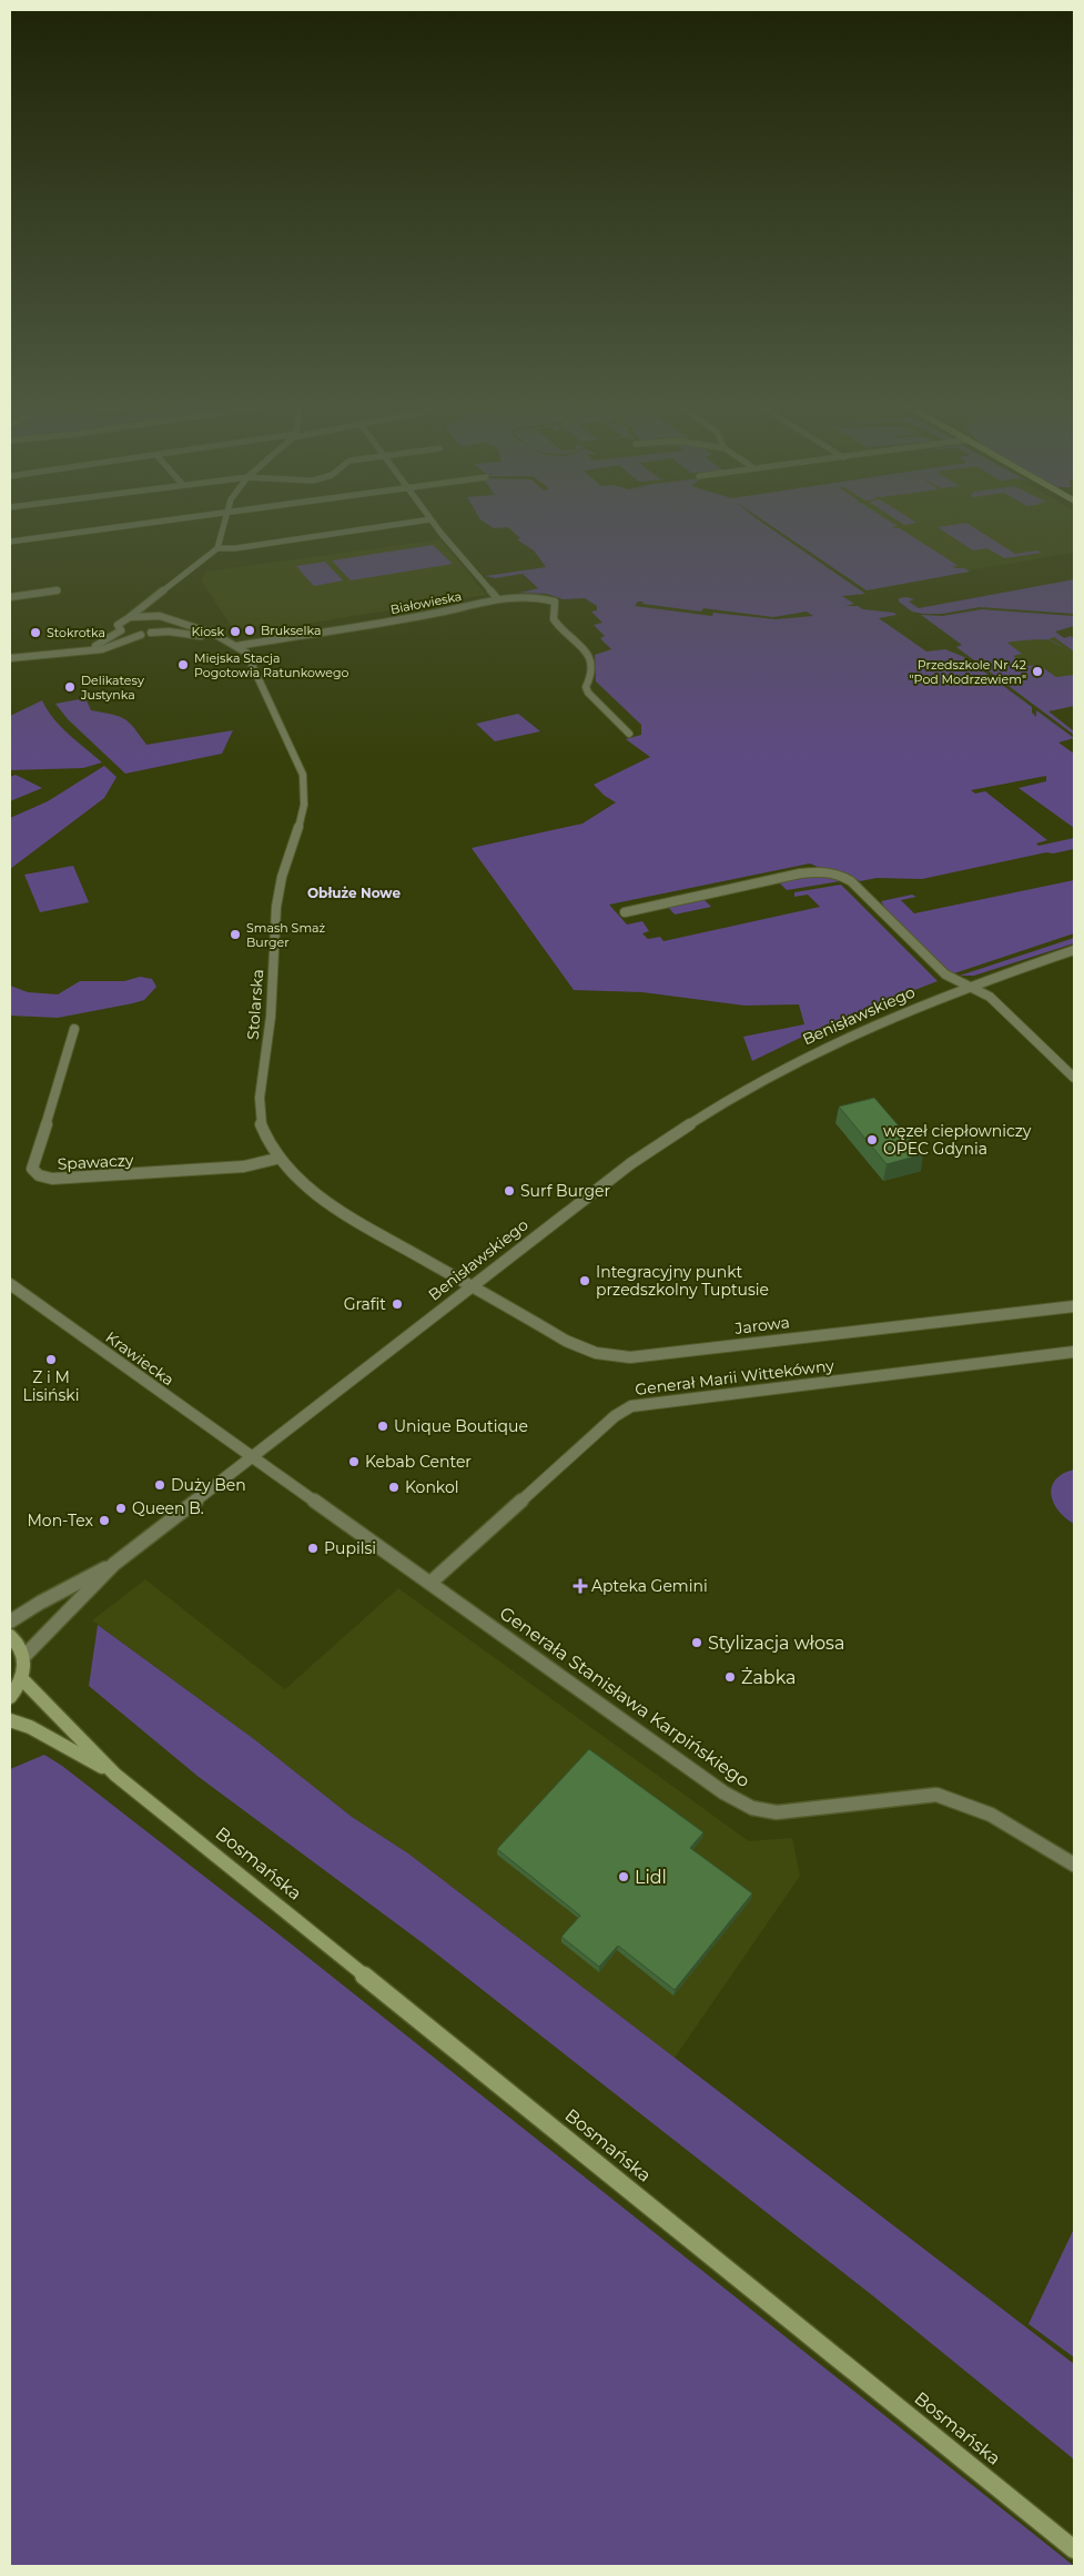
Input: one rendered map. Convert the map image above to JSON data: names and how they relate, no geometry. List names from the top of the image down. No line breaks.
{"streets":{"street":["Białowieska","Stolarska","Benisławskiego","Spawaczy","Jarowa","Krawiecka","Generał Marii Wittekówny","Generała Stanisława Karpińskiego","Bosmańska"]},"crossings":[["Białowieska","Stolarska"],["Stolarska","Benisławskiego"],["Stolarska","Spawaczy"],["Stolarska","Jarowa"],["Benisławskiego","Jarowa"],["Benisławskiego","Krawiecka"],["Benisławskiego","Generała Stanisława Karpińskiego"],["Krawiecka","Generała Stanisława Karpińskiego"],["Generał Marii Wittekówny","Generała Stanisława Karpińskiego"]],"districts":["Obłuże Nowe"],"places":{"other":["Brukselka","Kiosk","Stokrotka","Miejska Stacja Pogotowia Ratunkowego","Przedszkole Nr 42 \"Pod Modrzewiem\"","Delikatesy Justynka","Smash Smaż Burger","węzeł ciepłowniczy OPEC Gdynia","Surf Burger","Integracyjny punkt przedszkolny Tuptusie","Grafit","Z i M Lisiński","Unique Boutique","Kebab Center","Duży Ben","Konkol","Queen B.","Mon-Tex","Pupilsi","Stylizacja włosa","Żabka","Lidl"],"health":["Apteka Gemini"]}}
